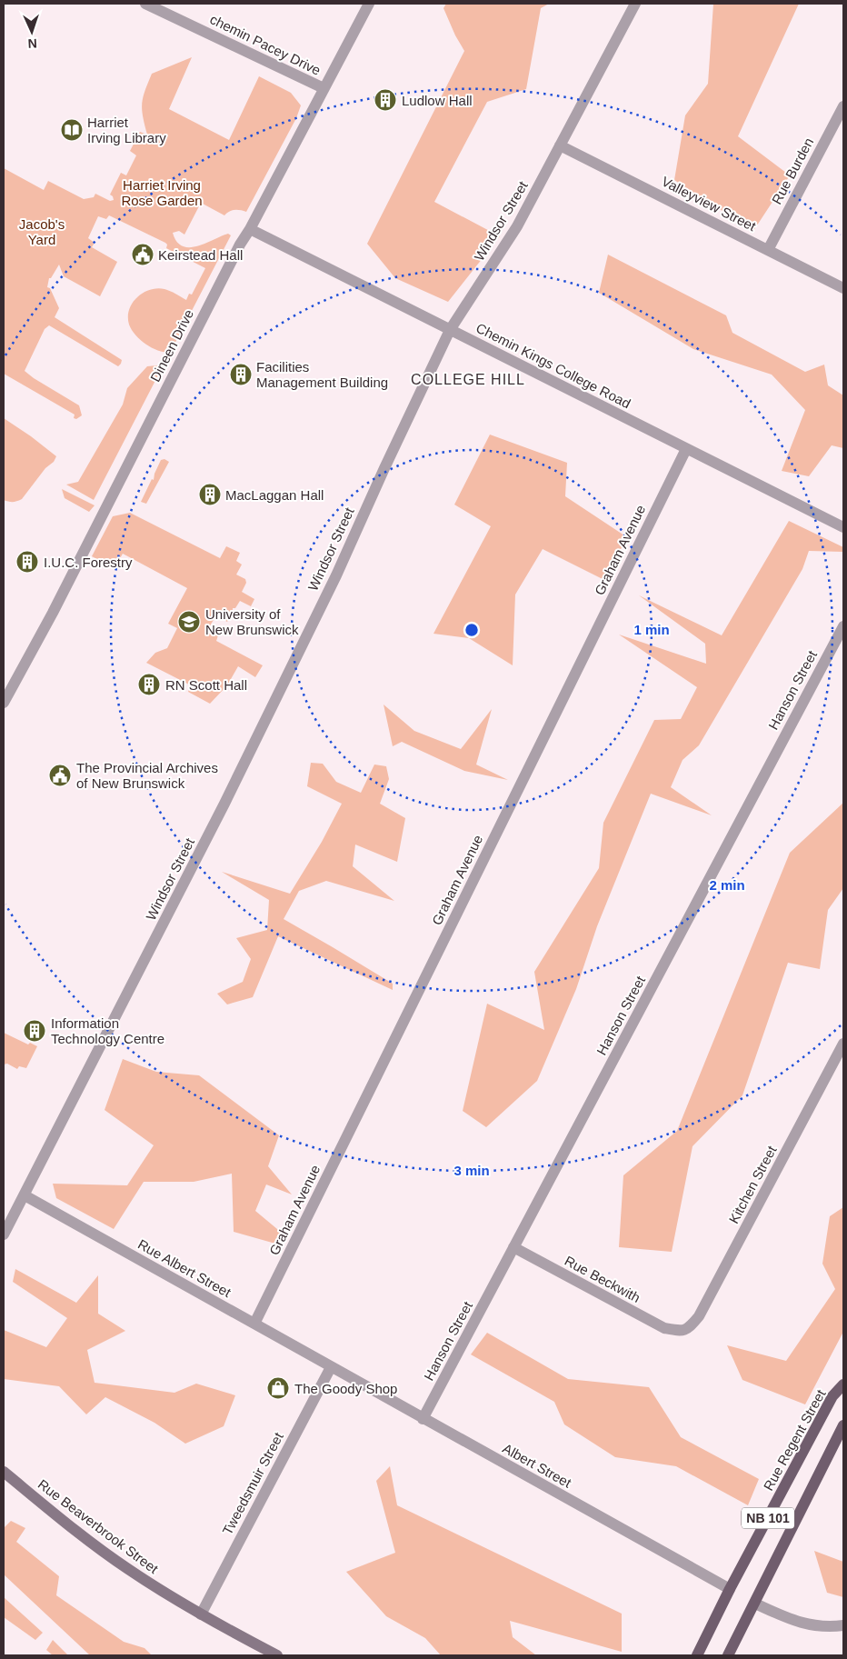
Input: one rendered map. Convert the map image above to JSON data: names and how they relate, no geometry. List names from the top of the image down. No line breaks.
{"streets":{"main road":["Rue Regent Street","NB 101"],"street":["chemin Pacey Drive","Rue Burden","Valleyview Street","Windsor Street","Dineen Drive","Chemin Kings College Road","Graham Avenue","Hanson Street","Kitchen Street","Rue Albert Street","Rue Beckwith","Albert Street","Tweedsmuir Street","Rue Beaverbrook Street"]},"crossings":[["chemin Pacey Drive","Dineen Drive"],["Rue Burden","Valleyview Street"],["Valleyview Street","Windsor Street"],["Windsor Street","Chemin Kings College Road"],["Windsor Street","Rue Albert Street"],["Dineen Drive","Chemin Kings College Road"],["Chemin Kings College Road","Graham Avenue"],["Graham Avenue","Rue Albert Street"],["Hanson Street","Rue Beckwith"],["Hanson Street","Albert Street"],["Kitchen Street","Rue Beckwith"],["Rue Albert Street","Albert Street"],["Rue Albert Street","Tweedsmuir Street"],["Rue Regent Street","Albert Street"],["Albert Street","Tweedsmuir Street"],["Tweedsmuir Street","Rue Beaverbrook Street"]],"districts":["COLLEGE HILL"],"parks":["Harriet Irving Rose Garden","Jacob's Yard"],"places":{"building":["Ludlow Hall","Facilities Management Building","MacLaggan Hall","I.U.C. Forestry","RN Scott Hall","Information Technology Centre"],"library":["Harriet Irving Library"],"public building":["Keirstead Hall","The Provincial Archives of New Brunswick"],"school or university":["University of New Brunswick"],"shop":["The Goody Shop"]},"north":"bottom","rings":["1 min","2 min","3 min"]}
